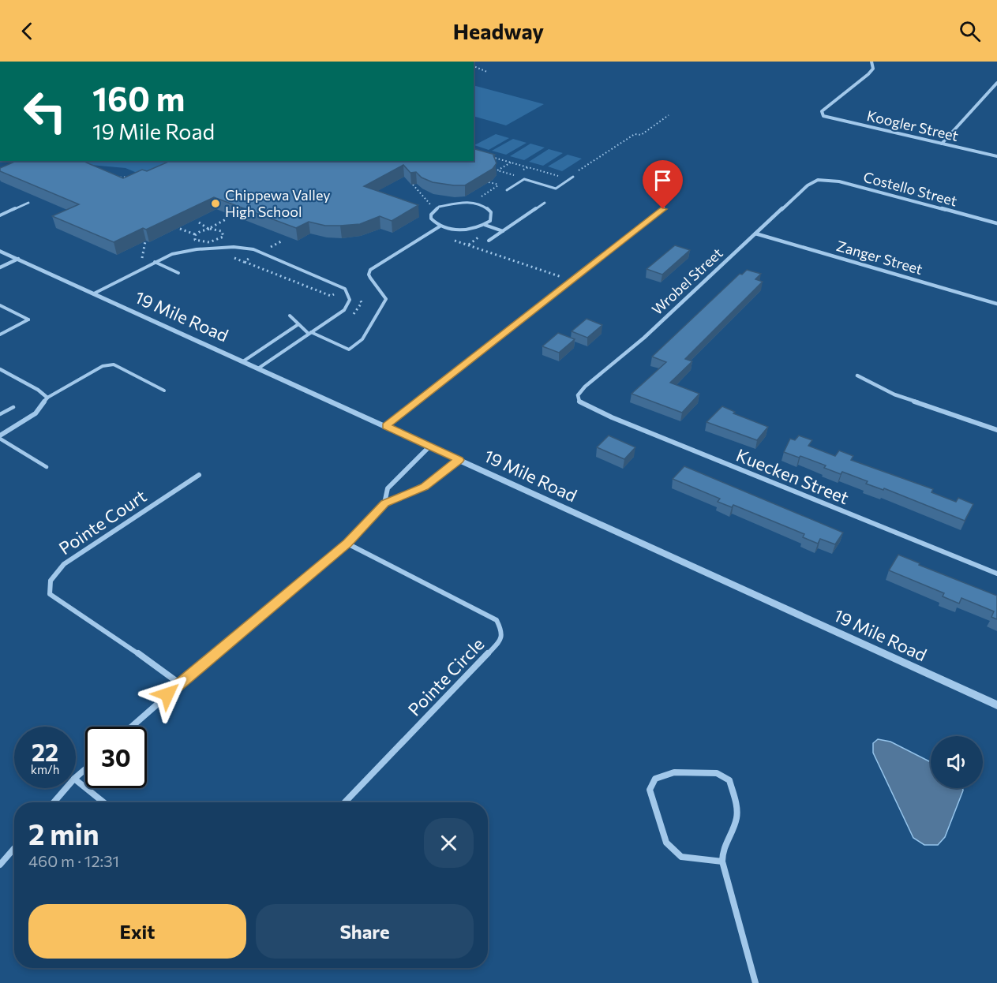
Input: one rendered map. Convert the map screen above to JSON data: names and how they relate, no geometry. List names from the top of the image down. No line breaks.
{"streets":{"street":["Koogler Street","Costello Street","Zanger Street","Wrobel Street","19 Mile Road","Kuecken Street","Pointe Court","Pointe Circle"]},"crossings":[["Costello Street","Wrobel Street"],["Zanger Street","Wrobel Street"],["Wrobel Street","Kuecken Street"]],"places":["Chippewa Valley High School"],"page":{"header":"Headway","turn":["160 m","19 Mile Road"],"speed":"22 km/h","limit":"30","heading":["2 min","460 m · 12:31"],"buttons":["Exit","Share"]}}
